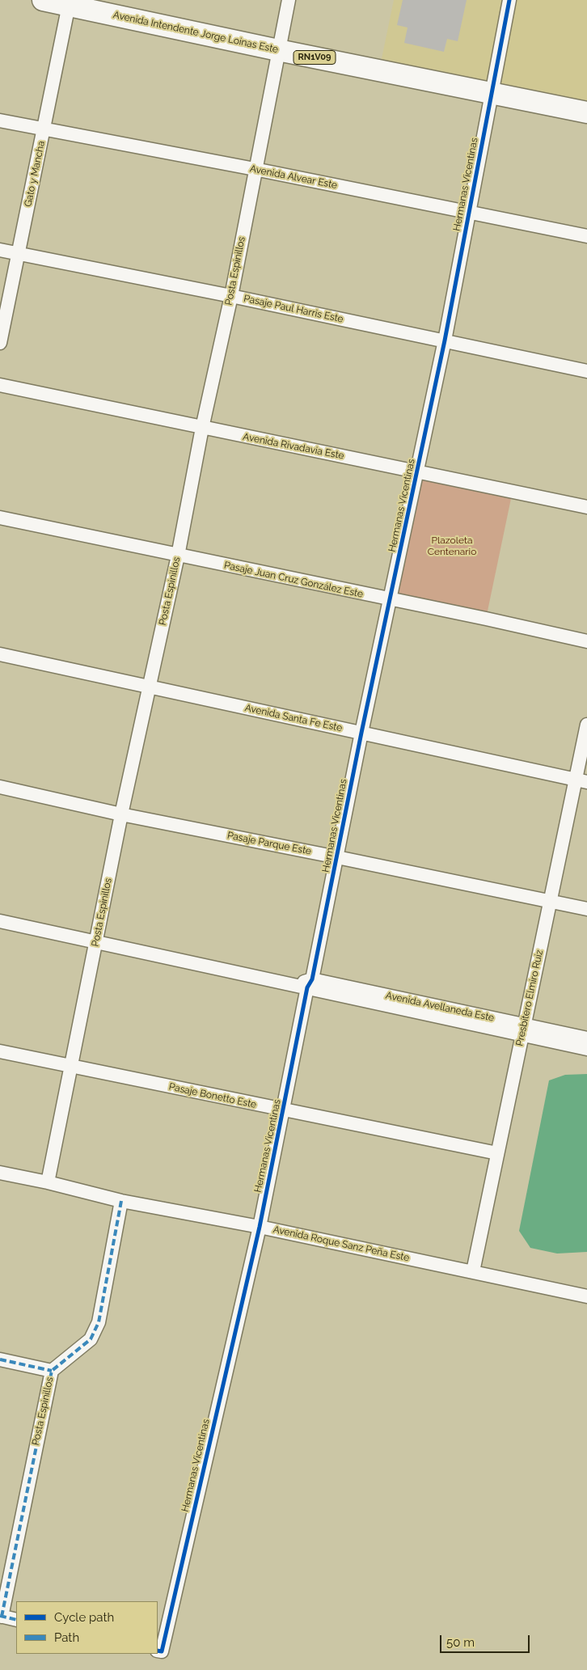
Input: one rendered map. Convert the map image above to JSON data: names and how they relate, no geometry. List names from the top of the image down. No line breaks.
{"streets":{"main road":["Avenida Intendente Jorge Loinas Este","RN1V09"],"street":["Gato y Mancha","Avenida Alvear Este","Hermanas Vicentinas","Posta Espinillos","Pasaje Paul Harris Este","Avenida Rivadavia Este","Pasaje Juan Cruz González Este","Avenida Santa Fe Este","Pasaje Parque Este","Presbítero Elmiro Ruiz","Avenida Avellaneda Este","Pasaje Bonetto Este","Avenida Roque Sanz Peña Este"]},"crossings":[["Avenida Intendente Jorge Loinas Este","Gato y Mancha"],["Avenida Intendente Jorge Loinas Este","Hermanas Vicentinas"],["Avenida Intendente Jorge Loinas Este","Posta Espinillos"],["Gato y Mancha","Avenida Alvear Este"],["Gato y Mancha","Pasaje Paul Harris Este"],["Avenida Alvear Este","Hermanas Vicentinas"],["Avenida Alvear Este","Posta Espinillos"],["Hermanas Vicentinas","Pasaje Paul Harris Este"],["Hermanas Vicentinas","Avenida Rivadavia Este"],["Hermanas Vicentinas","Pasaje Juan Cruz González Este"],["Hermanas Vicentinas","Avenida Santa Fe Este"],["Hermanas Vicentinas","Pasaje Parque Este"],["Hermanas Vicentinas","Avenida Avellaneda Este"],["Hermanas Vicentinas","Pasaje Bonetto Este"],["Hermanas Vicentinas","Avenida Roque Sanz Peña Este"],["Posta Espinillos","Pasaje Paul Harris Este"],["Posta Espinillos","Avenida Rivadavia Este"],["Posta Espinillos","Pasaje Juan Cruz González Este"],["Posta Espinillos","Avenida Santa Fe Este"],["Posta Espinillos","Pasaje Parque Este"],["Posta Espinillos","Avenida Avellaneda Este"],["Posta Espinillos","Pasaje Bonetto Este"],["Posta Espinillos","Avenida Roque Sanz Peña Este"],["Avenida Santa Fe Este","Presbítero Elmiro Ruiz"],["Pasaje Parque Este","Presbítero Elmiro Ruiz"],["Presbítero Elmiro Ruiz","Avenida Avellaneda Este"],["Presbítero Elmiro Ruiz","Pasaje Bonetto Este"],["Presbítero Elmiro Ruiz","Avenida Roque Sanz Peña Este"]],"parks":["Plazoleta Centenario"],"legend":["Cycle path","Path"],"scale_bar":"50 m"}
